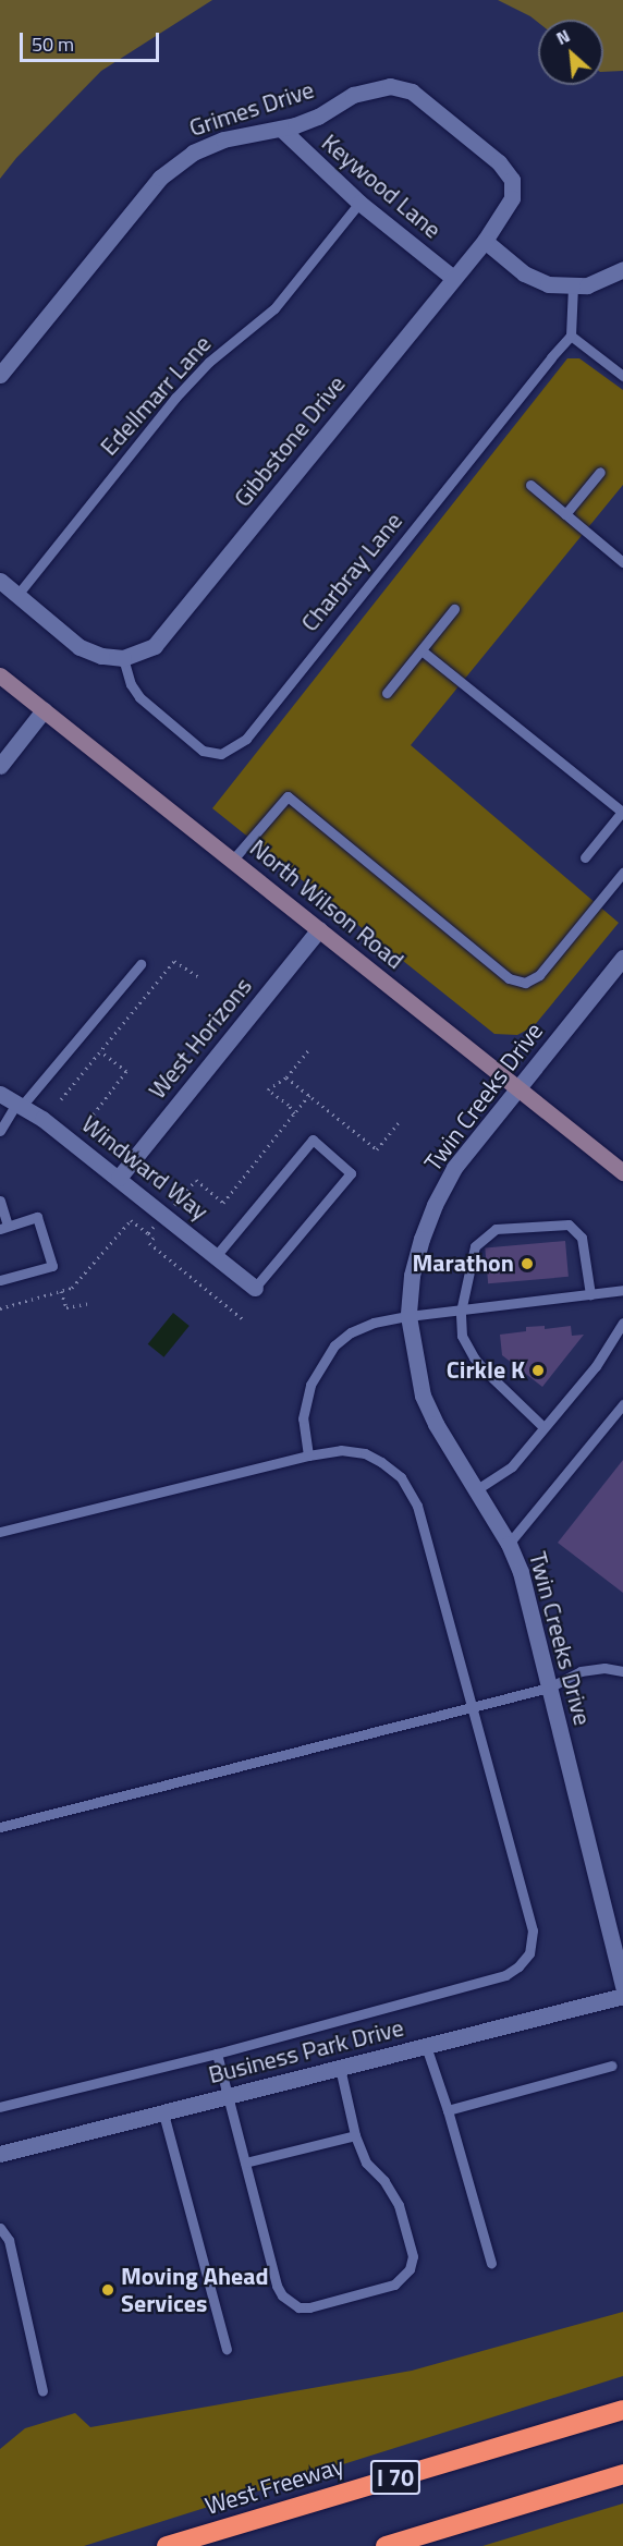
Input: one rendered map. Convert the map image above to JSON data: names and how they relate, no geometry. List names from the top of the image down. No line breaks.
{"streets":{"highway":["I 70","West Freeway"],"main road":["North Wilson Road"],"street":["Grimes Drive","Keywood Lane","Gibbstone Drive","West Horizons","Twin Creeks Drive","Windward Way","Business Park Drive"],"lane":["Edellmarr Lane","Charbray Lane"]},"crossings":[["Grimes Drive","Keywood Lane"],["Grimes Drive","Gibbstone Drive"],["Keywood Lane","Edellmarr Lane"],["Keywood Lane","Gibbstone Drive"],["Gibbstone Drive","Charbray Lane"],["North Wilson Road","West Horizons"],["North Wilson Road","Twin Creeks Drive"],["West Horizons","Windward Way"]],"places":["Marathon","Cirkle K","Moving Ahead Services"],"scale_bar":"50 m","north":"top left"}
